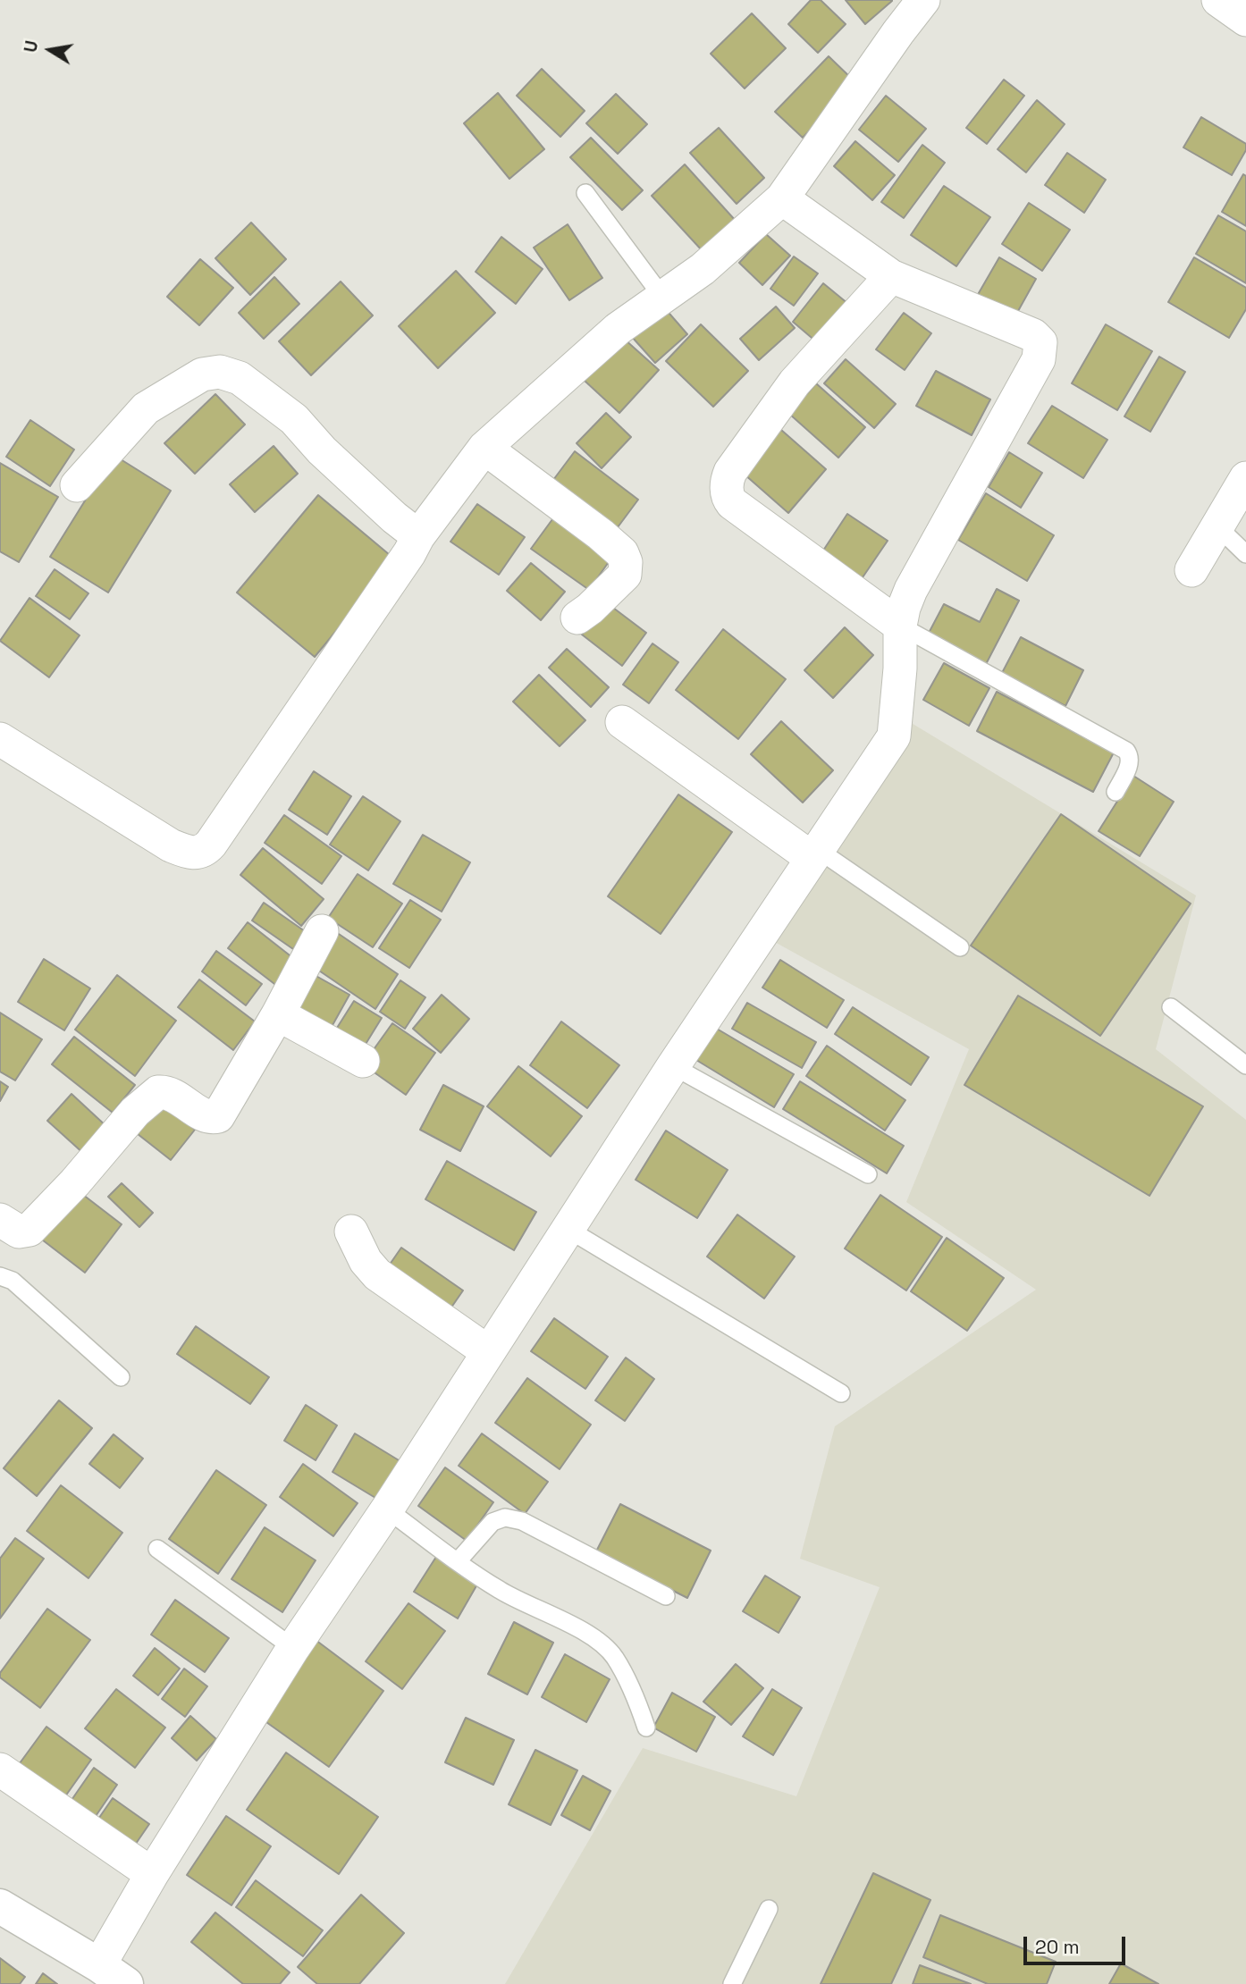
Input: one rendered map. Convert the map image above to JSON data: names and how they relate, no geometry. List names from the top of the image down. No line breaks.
{"scale_bar":"20 m","north":"left"}
